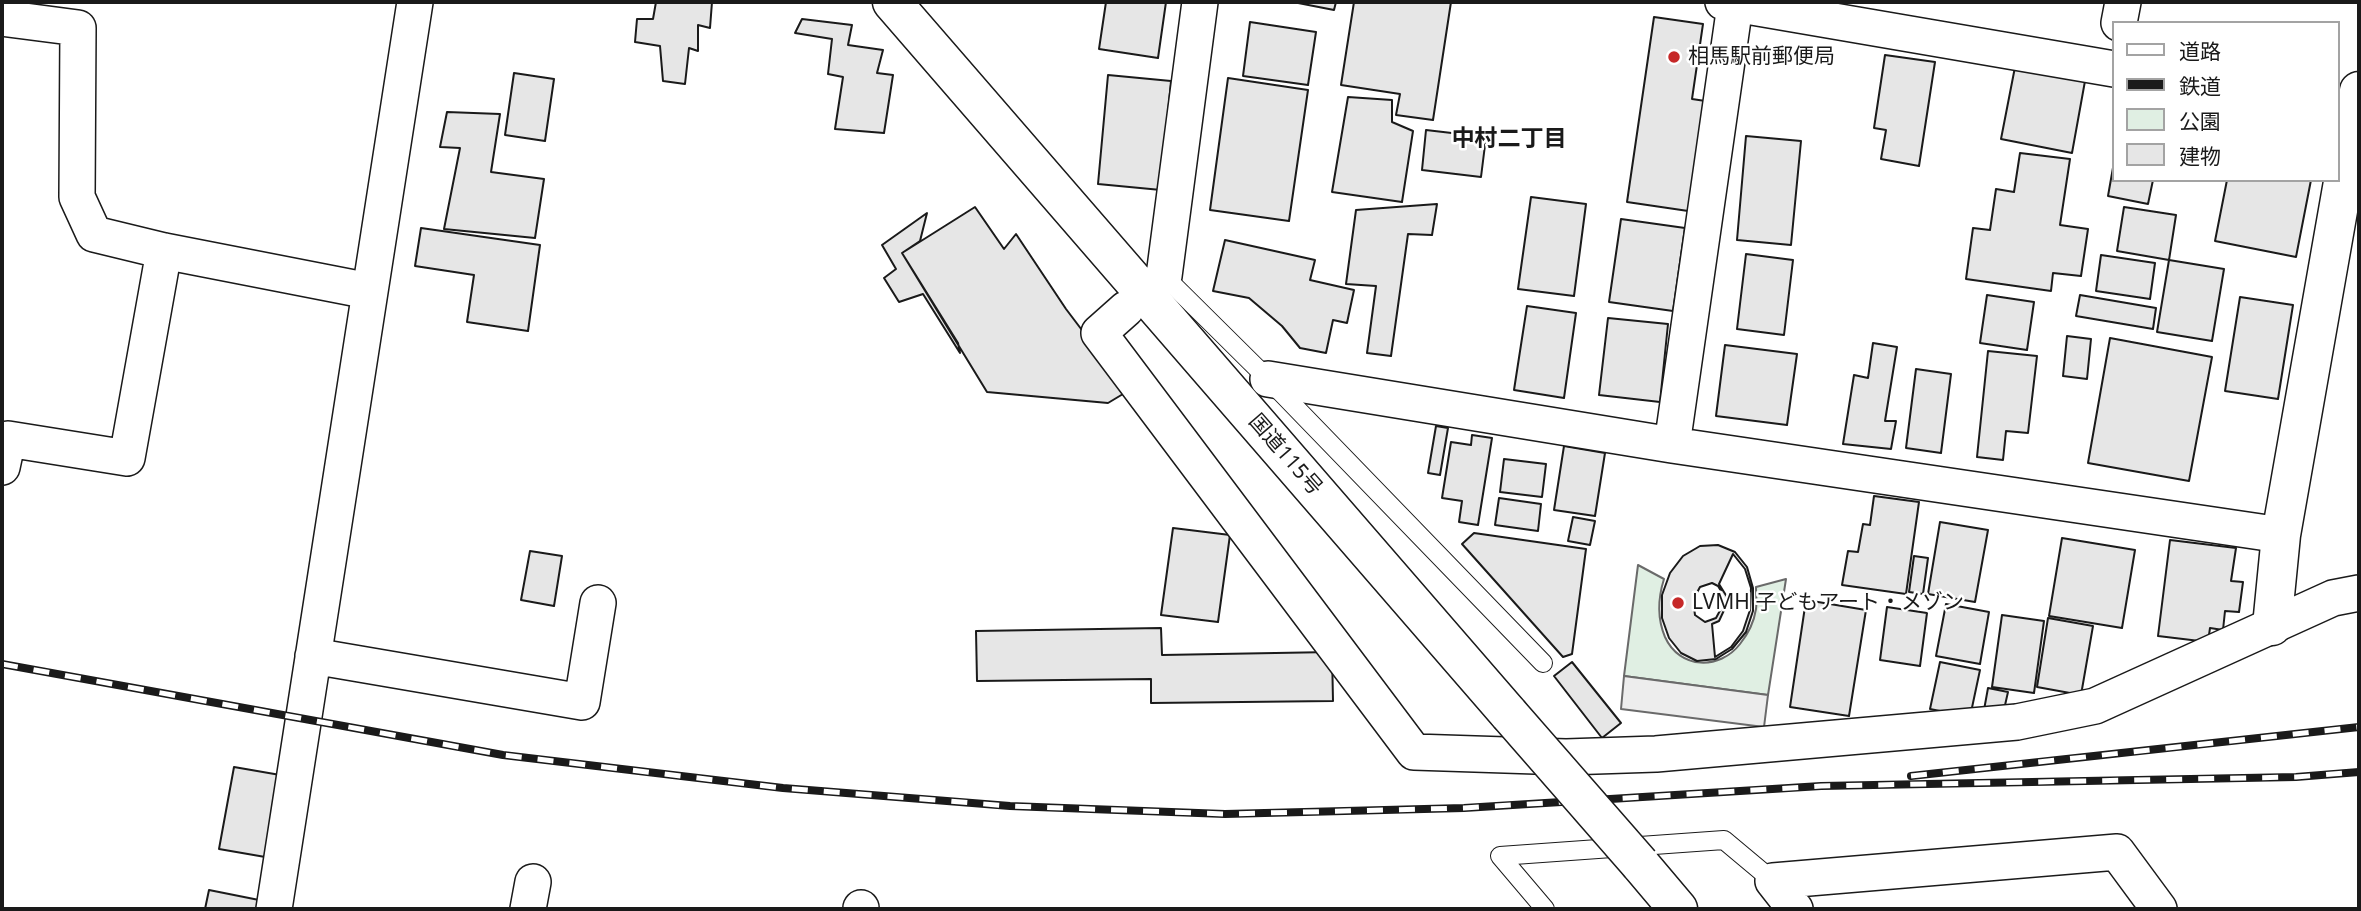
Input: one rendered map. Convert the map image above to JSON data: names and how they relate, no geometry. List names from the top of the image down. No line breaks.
{"streets":{"main road":["国道115号"]},"districts":["中村二丁目"],"places":["相馬駅前郵便局","LVMH 子どもアート・メゾン"],"legend":["道路","鉄道","公園","建物"]}
